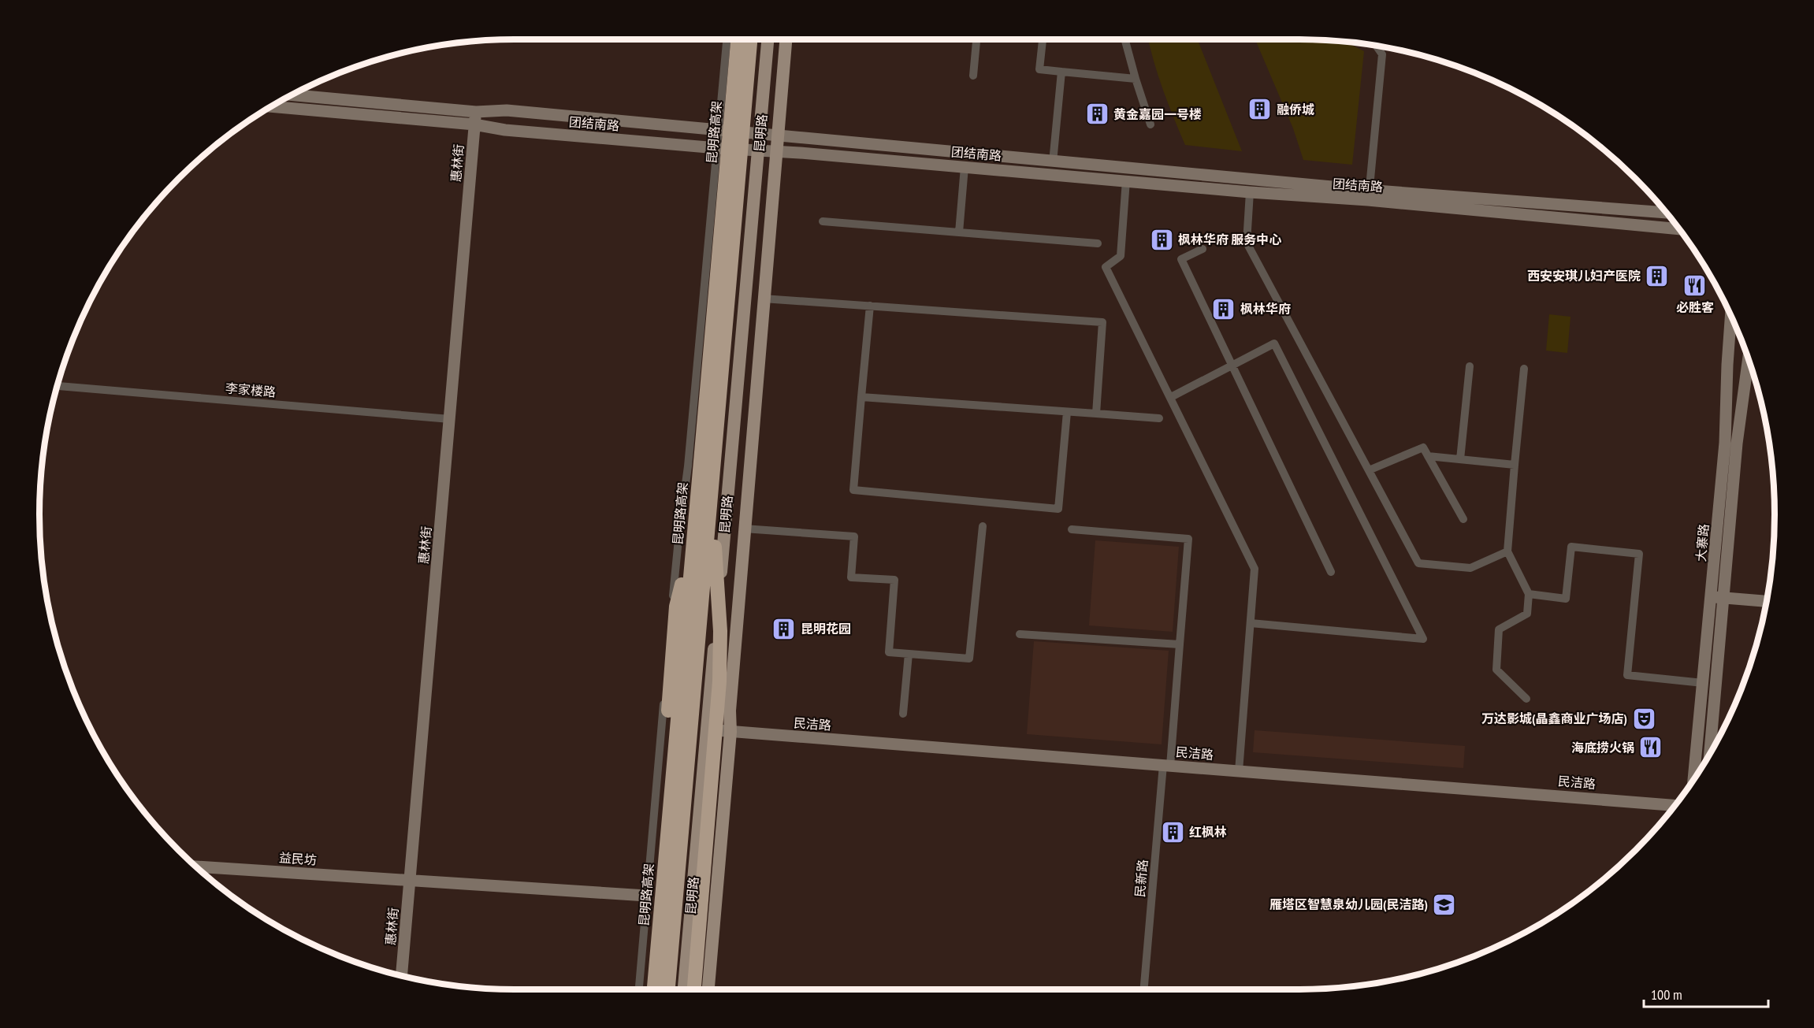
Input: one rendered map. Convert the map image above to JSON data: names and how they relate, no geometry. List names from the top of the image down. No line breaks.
{"streets":{"highway":["昆明路高架"],"main road":["团结南路","昆明路","惠林街","大寨路","民洁路","益民坊"],"street":["李家楼路","民新路"]},"crossings":[["团结南路","昆明路"],["团结南路","惠林街"],["昆明路","民洁路"],["惠林街","李家楼路"],["惠林街","益民坊"],["民洁路","民新路"]],"places":{"building":["融侨城","黄金嘉园一号楼","枫林华府 服务中心","西安安琪儿妇产医院","枫林华府","昆明花园","红枫林"],"restaurant":["必胜客","海底捞火锅"],"theatre":["万达影城(晶鑫商业广场店)"],"school or university":["雁塔区智慧泉幼儿园(民洁路)"]},"scale_bar":"100 m"}
